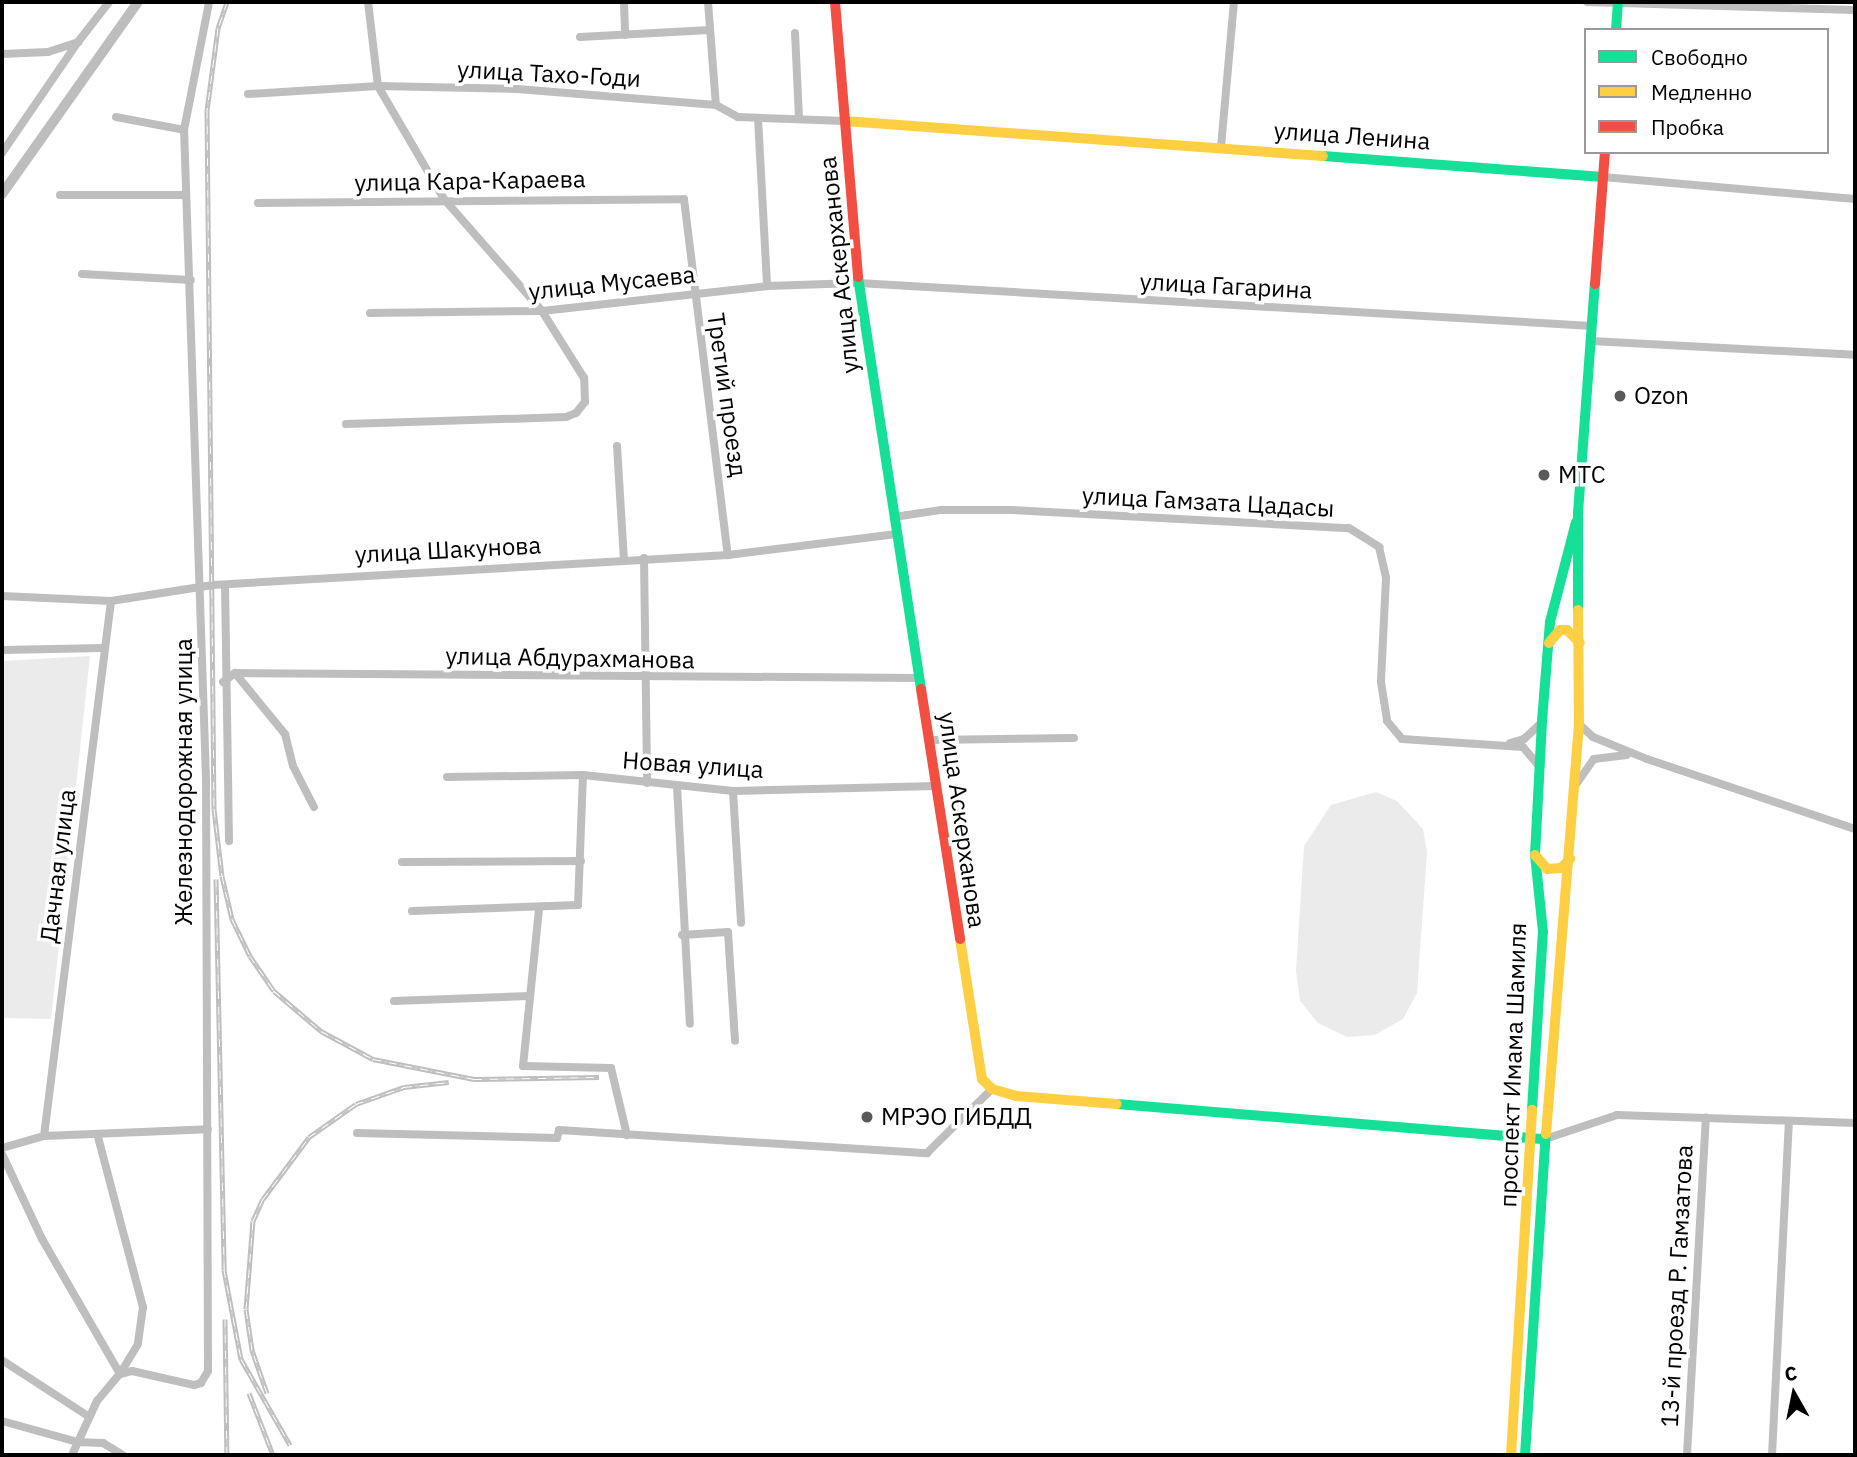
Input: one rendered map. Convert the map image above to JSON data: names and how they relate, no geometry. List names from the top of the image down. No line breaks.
{"streets":{"street":["улица Тахо-Годи","улица Ленина","улица Кара-Караева","улица Аскерханова","улица Мусаева","улица Гагарина","Третий проезд","улица Гамзата Цадасы","улица Шакунова","улица Абдурахманова","Новая улица","Железнодорожная улица","Дачная улица","проспект Имама Шамиля","13-й проезд Р. Гамзатова"]},"crossings":[["улица Тахо-Годи","улица Ленина"],["улица Тахо-Годи","улица Аскерханова"],["улица Ленина","улица Аскерханова"],["улица Ленина","проспект Имама Шамиля"],["улица Кара-Караева","Третий проезд"],["улица Аскерханова","улица Мусаева"],["улица Аскерханова","улица Гагарина"],["улица Аскерханова","улица Гамзата Цадасы"],["улица Аскерханова","улица Шакунова"],["улица Аскерханова","улица Абдурахманова"],["улица Аскерханова","Новая улица"],["улица Мусаева","улица Гагарина"],["улица Мусаева","Третий проезд"],["улица Гагарина","проспект Имама Шамиля"],["Третий проезд","улица Шакунова"],["улица Шакунова","Железнодорожная улица"],["улица Шакунова","Дачная улица"]],"places":["Ozon","МТС","МРЭО ГИБДД"],"legend":["Свободно","Медленно","Пробка"],"north":"top"}
